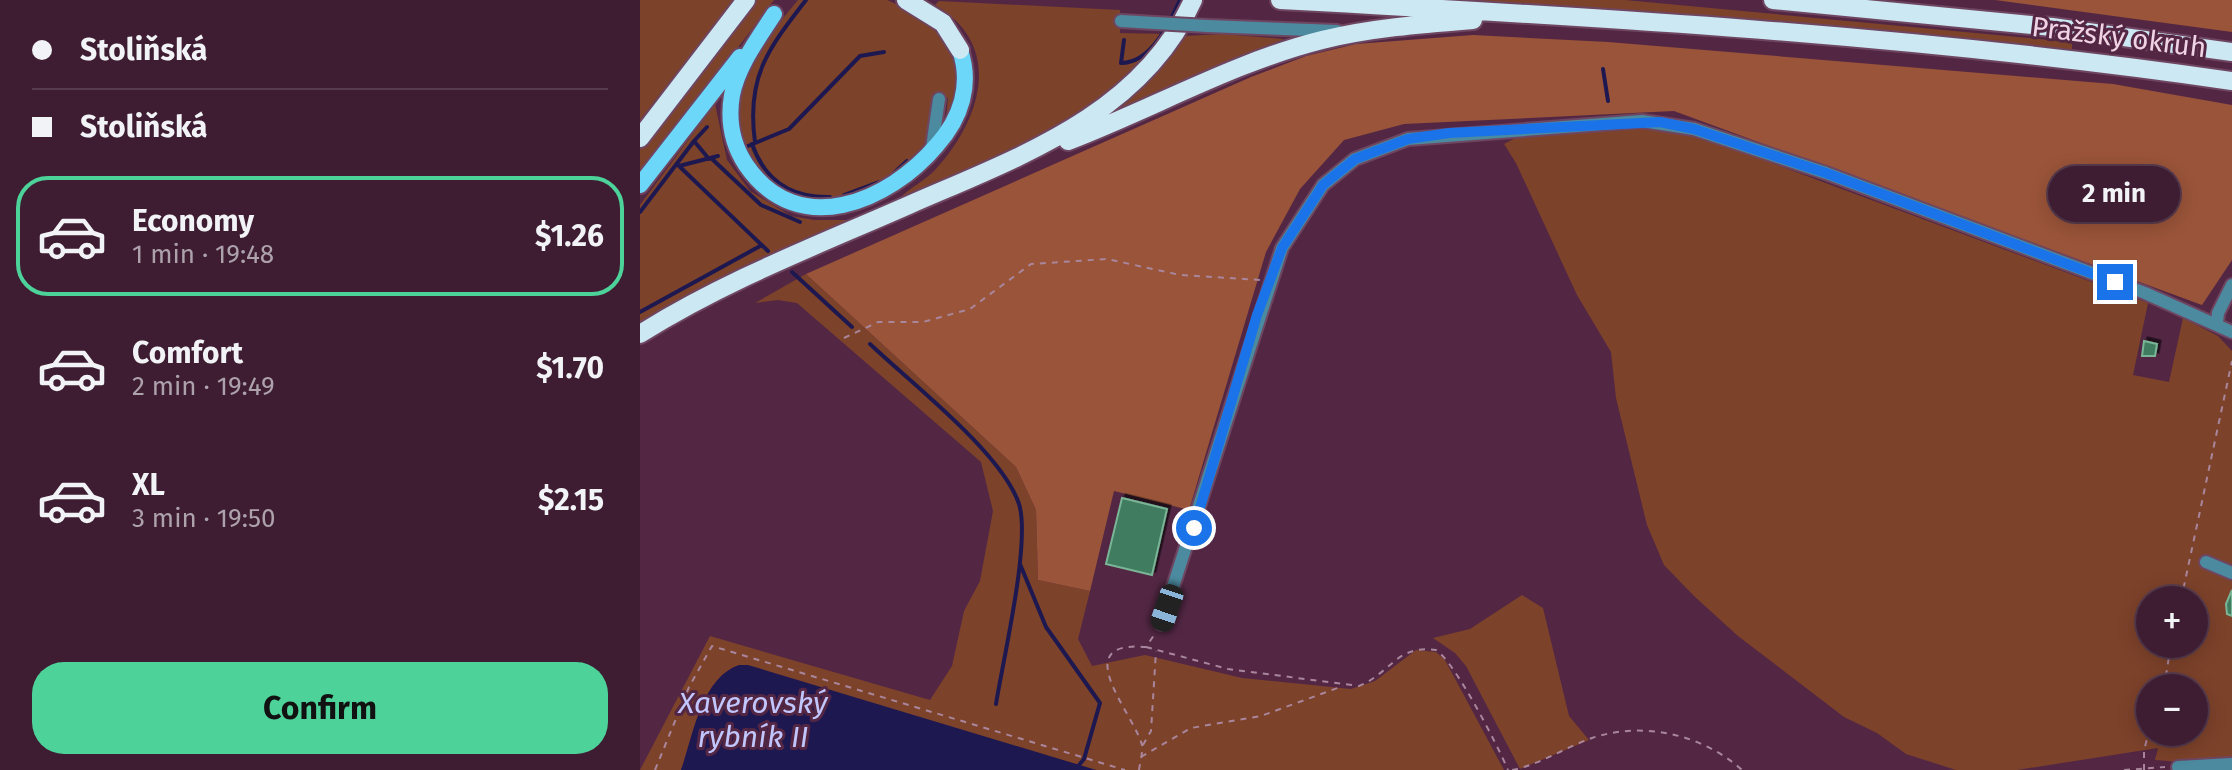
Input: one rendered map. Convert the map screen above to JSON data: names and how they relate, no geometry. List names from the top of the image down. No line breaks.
{"streets":{"highway":["Pražský okruh"]},"water":["Xaverovský rybník II"],"page":{"banner":["Stoliňská","Stoliňská"],"bubble":"2 min","list":[{"name":"Economy","note":"1 min · 19:48","value":"$1.26"},{"name":"Comfort","note":"2 min · 19:49","value":"$1.70"},{"name":"XL","note":"3 min · 19:50","value":"$2.15"}],"map_buttons":["+","−"],"buttons":"Confirm"}}
